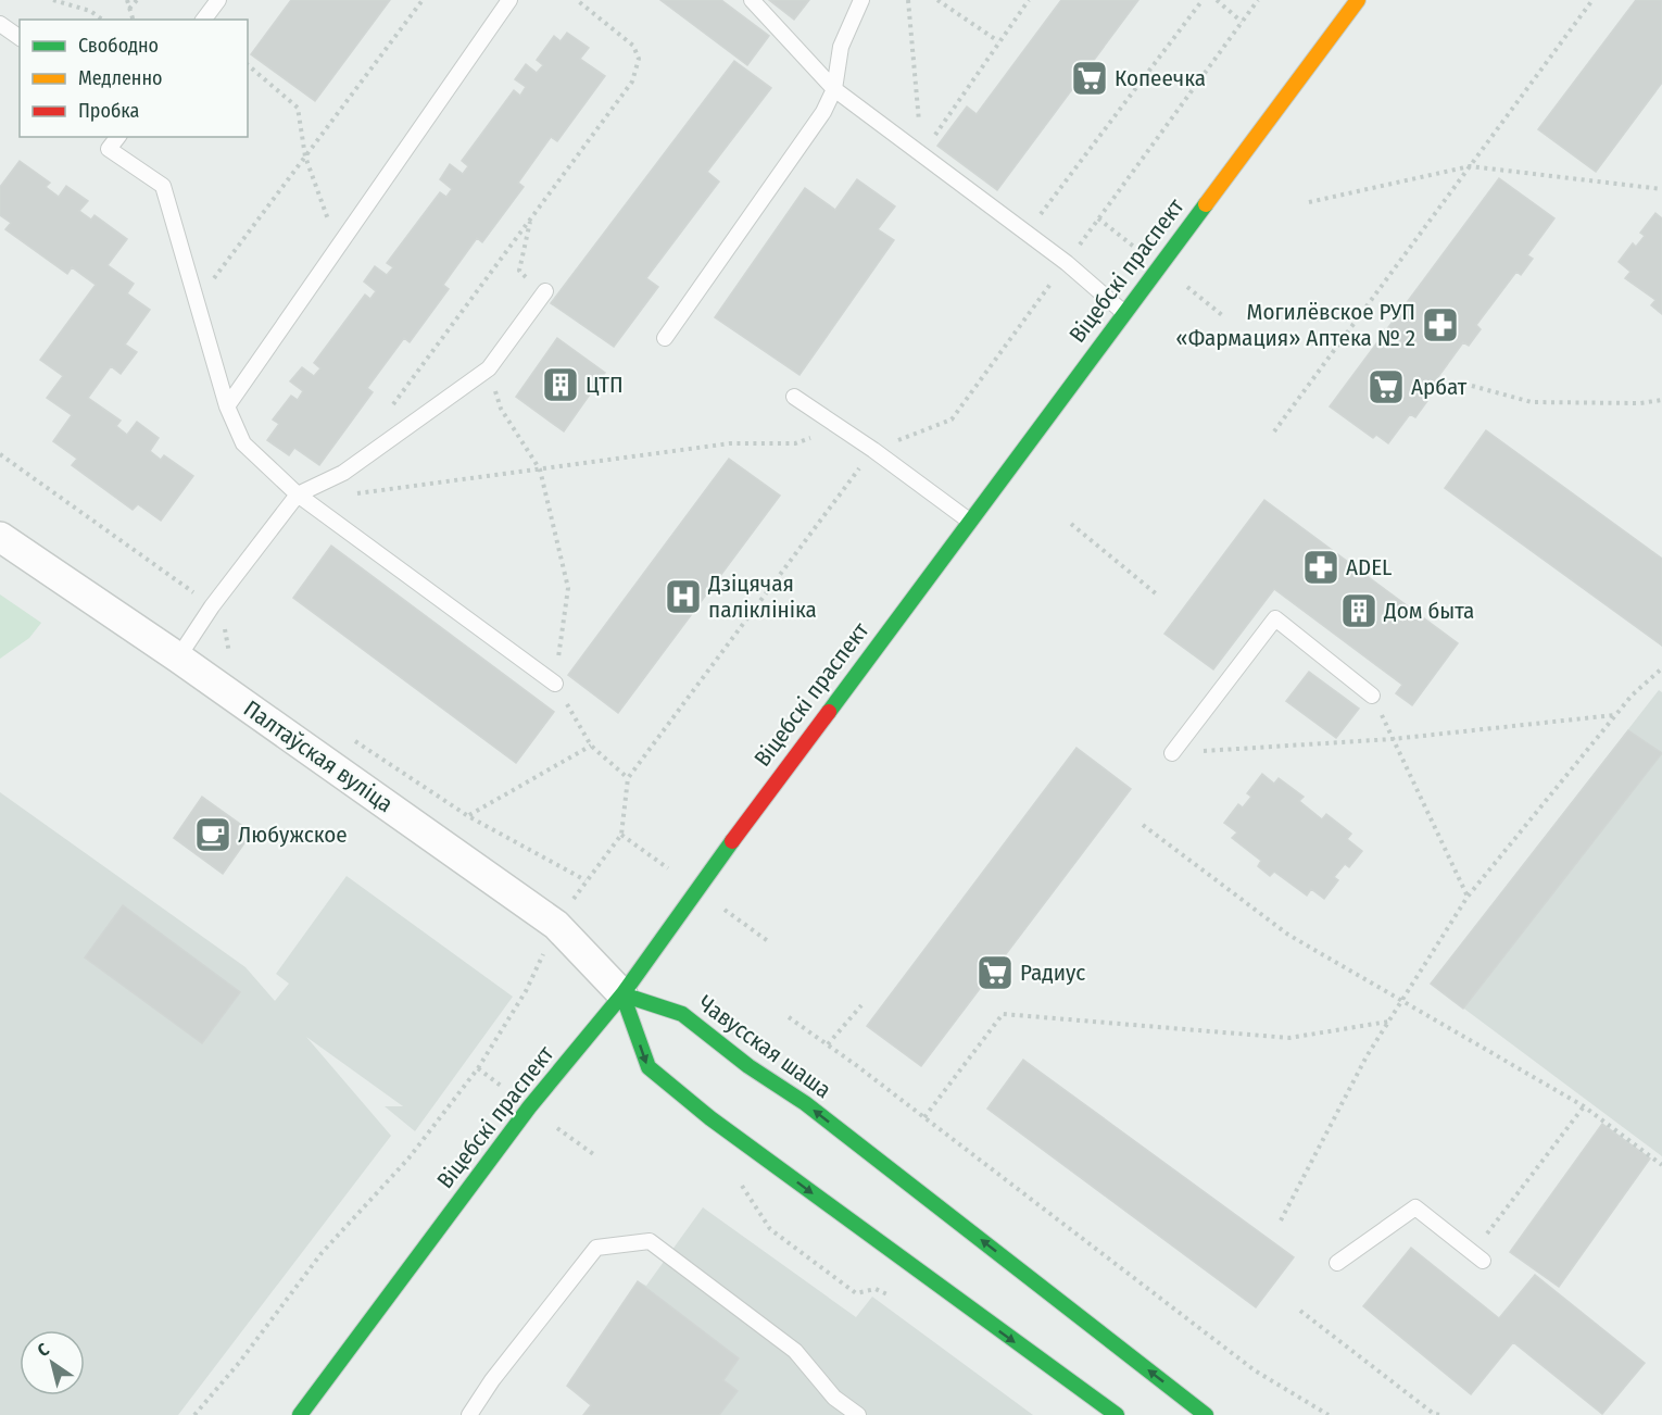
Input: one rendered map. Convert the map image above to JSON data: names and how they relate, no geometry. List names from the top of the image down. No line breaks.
{"streets":{"main road":["Віцебскі праспект","Чавусская шаша"],"street":["Палтаўская вуліца"]},"crossings":[["Віцебскі праспект","Палтаўская вуліца"],["Віцебскі праспект","Чавусская шаша"],["Палтаўская вуліца","Чавусская шаша"]],"places":{"supermarket":["Копеечка","Арбат","Радиус"],"pharmacy":["Могилёвское РУП «Фармация» Аптека № 2","ADEL"],"building":["ЦТП","Дом быта"],"hospital":["Дзіцячая паліклініка"],"cafe":["Любужское"]},"legend":["Свободно","Медленно","Пробка"],"north":"top left"}
